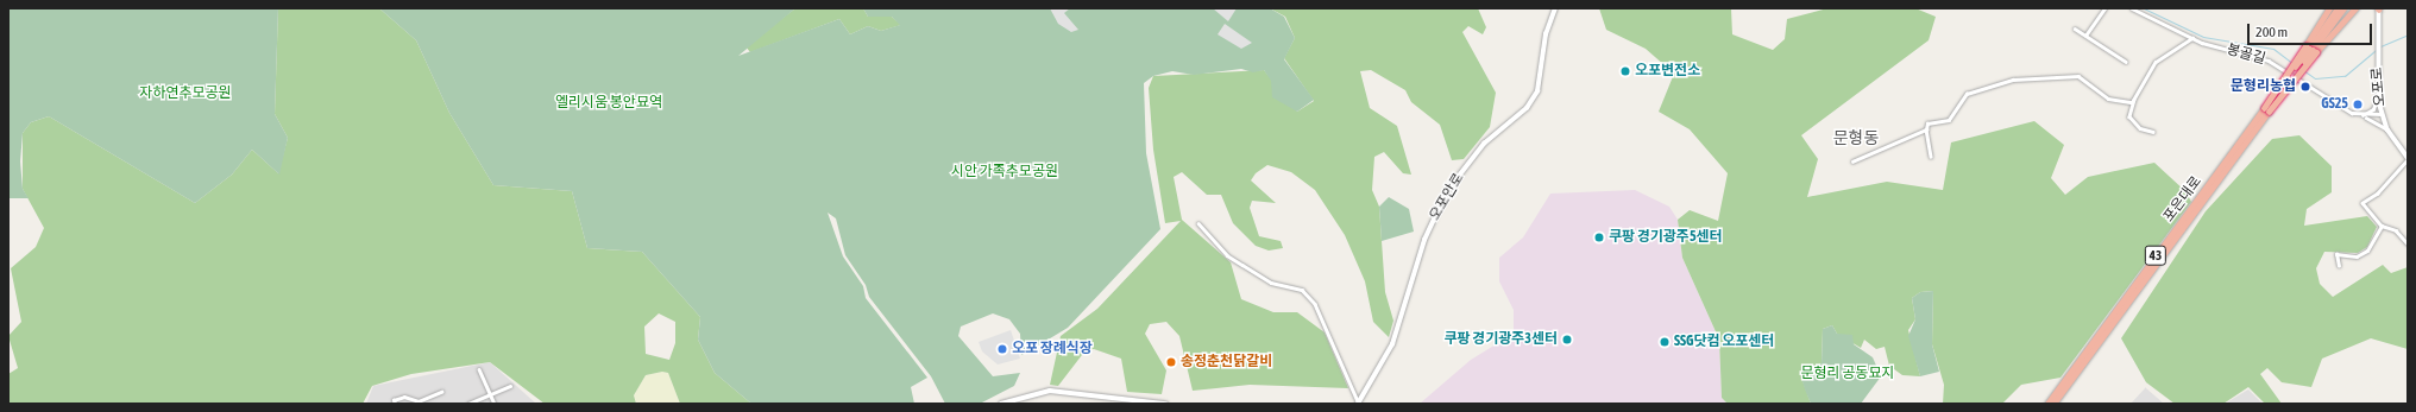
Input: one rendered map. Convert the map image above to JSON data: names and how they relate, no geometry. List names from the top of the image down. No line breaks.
{"streets":{"highway":["포은대로","43"],"street":["봉골길","오포로","오포안로"]},"crossings":[["봉골길","오포로"]],"districts":["문형동"],"parks":["자하연추모공원","엘리시움 봉안묘역","시안 가족추모공원","문형리 공동묘지"],"places":["오포변전소","문형리농협","GS25","쿠팡 경기광주5센터","쿠팡 경기광주3센터","SSG닷컴 오포센터","오포 장례식장","송정춘천닭갈비"],"scale_bar":"200 m"}
